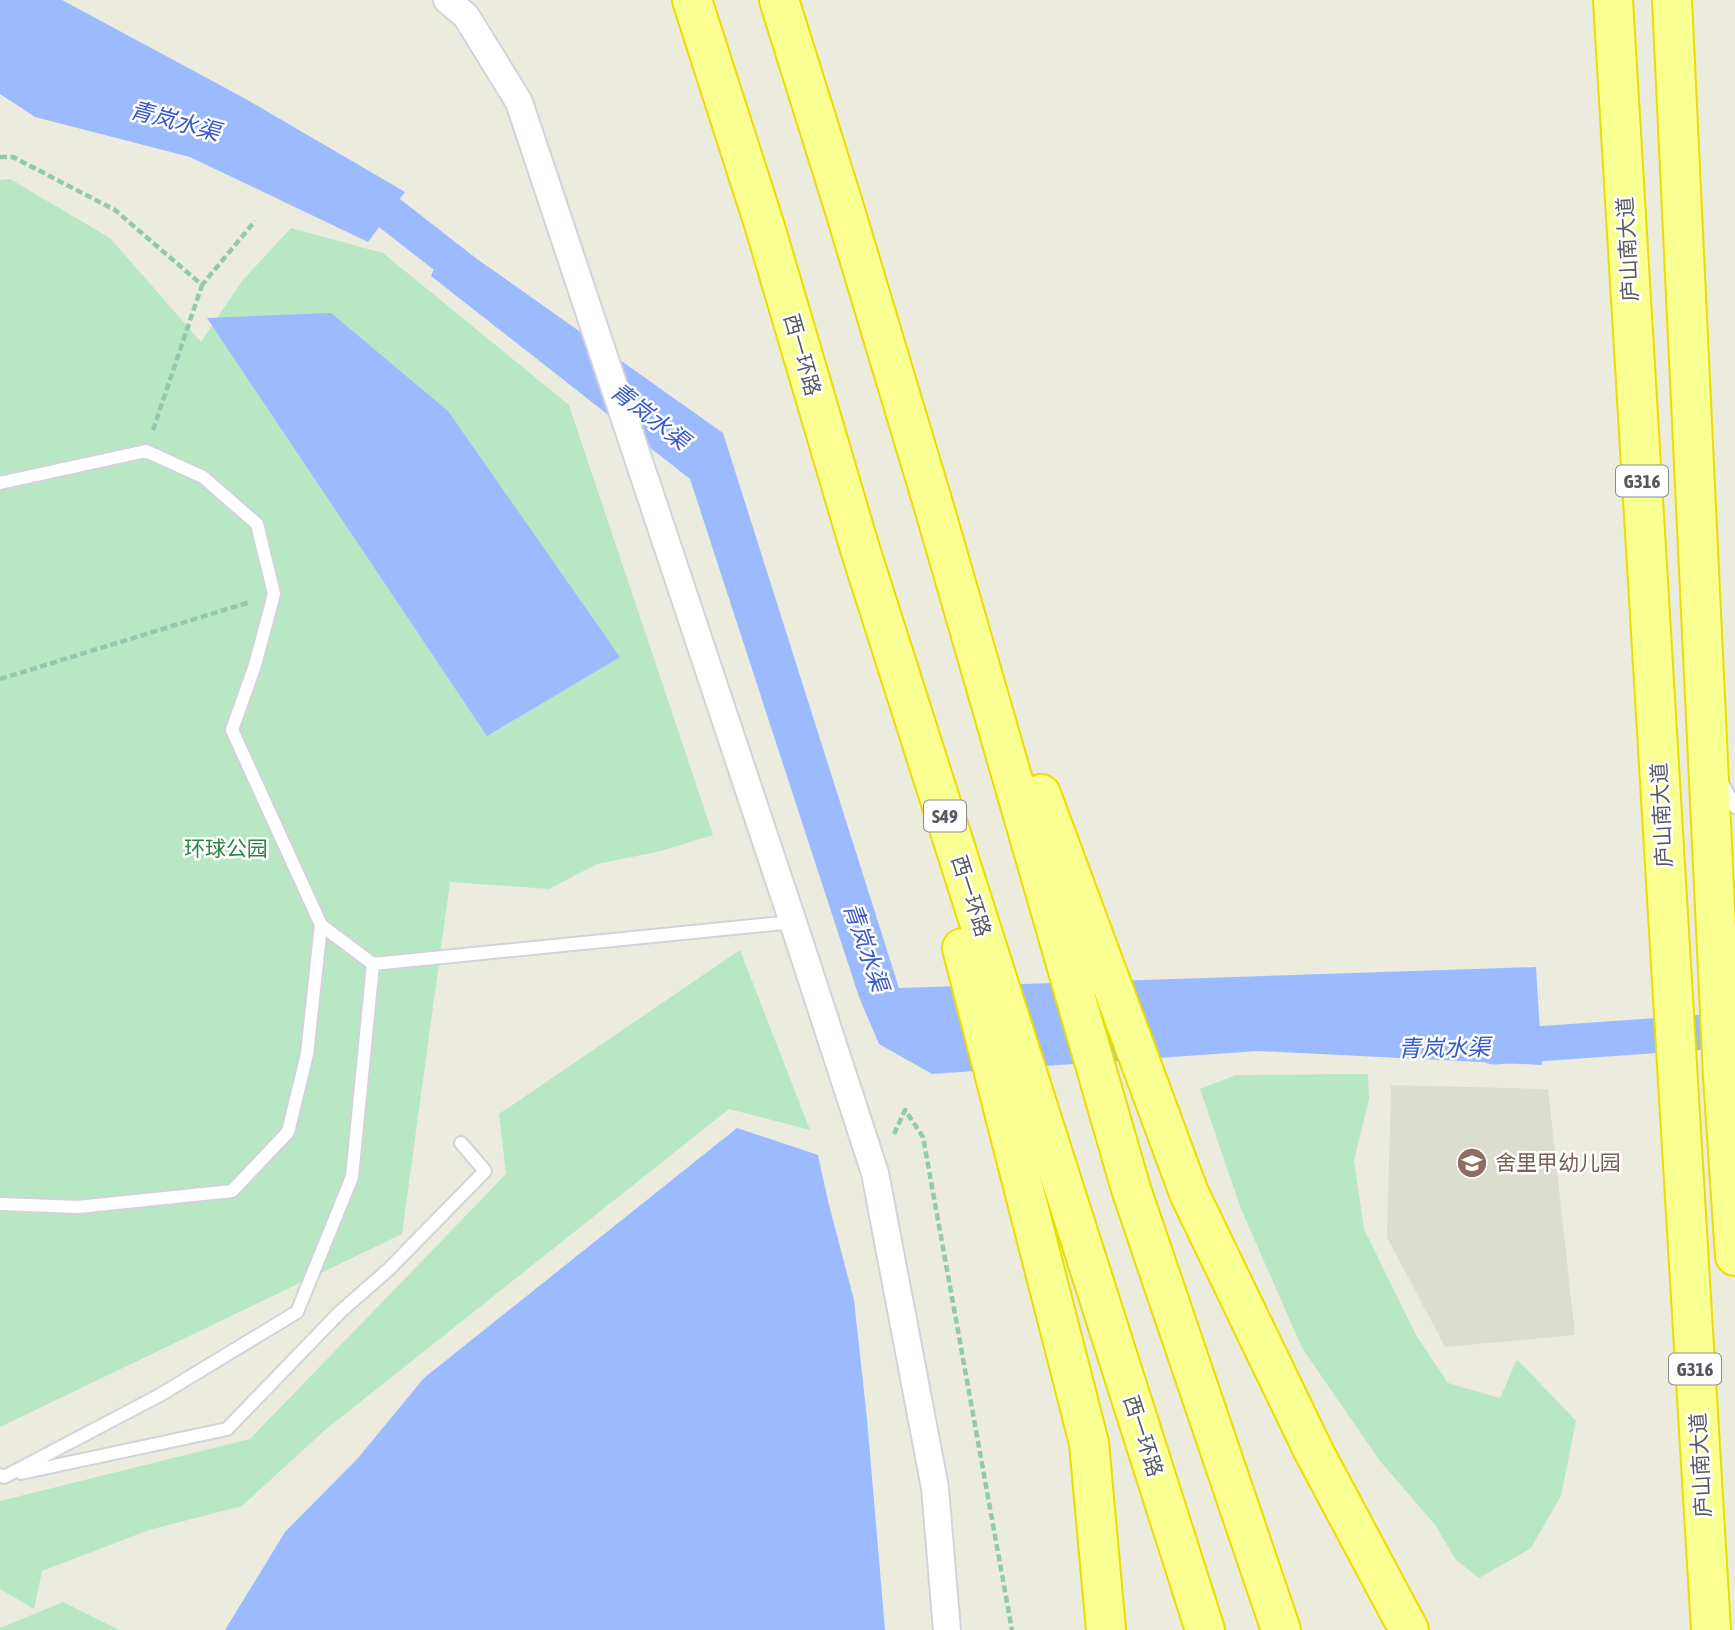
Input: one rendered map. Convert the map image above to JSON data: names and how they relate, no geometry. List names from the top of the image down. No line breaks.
{"streets":{"highway":["庐山南大道","西一环路","G316","S49"]},"water":["青岚水渠"],"parks":["环球公园"],"places":{"school or university":["舍里甲幼儿园"]}}
